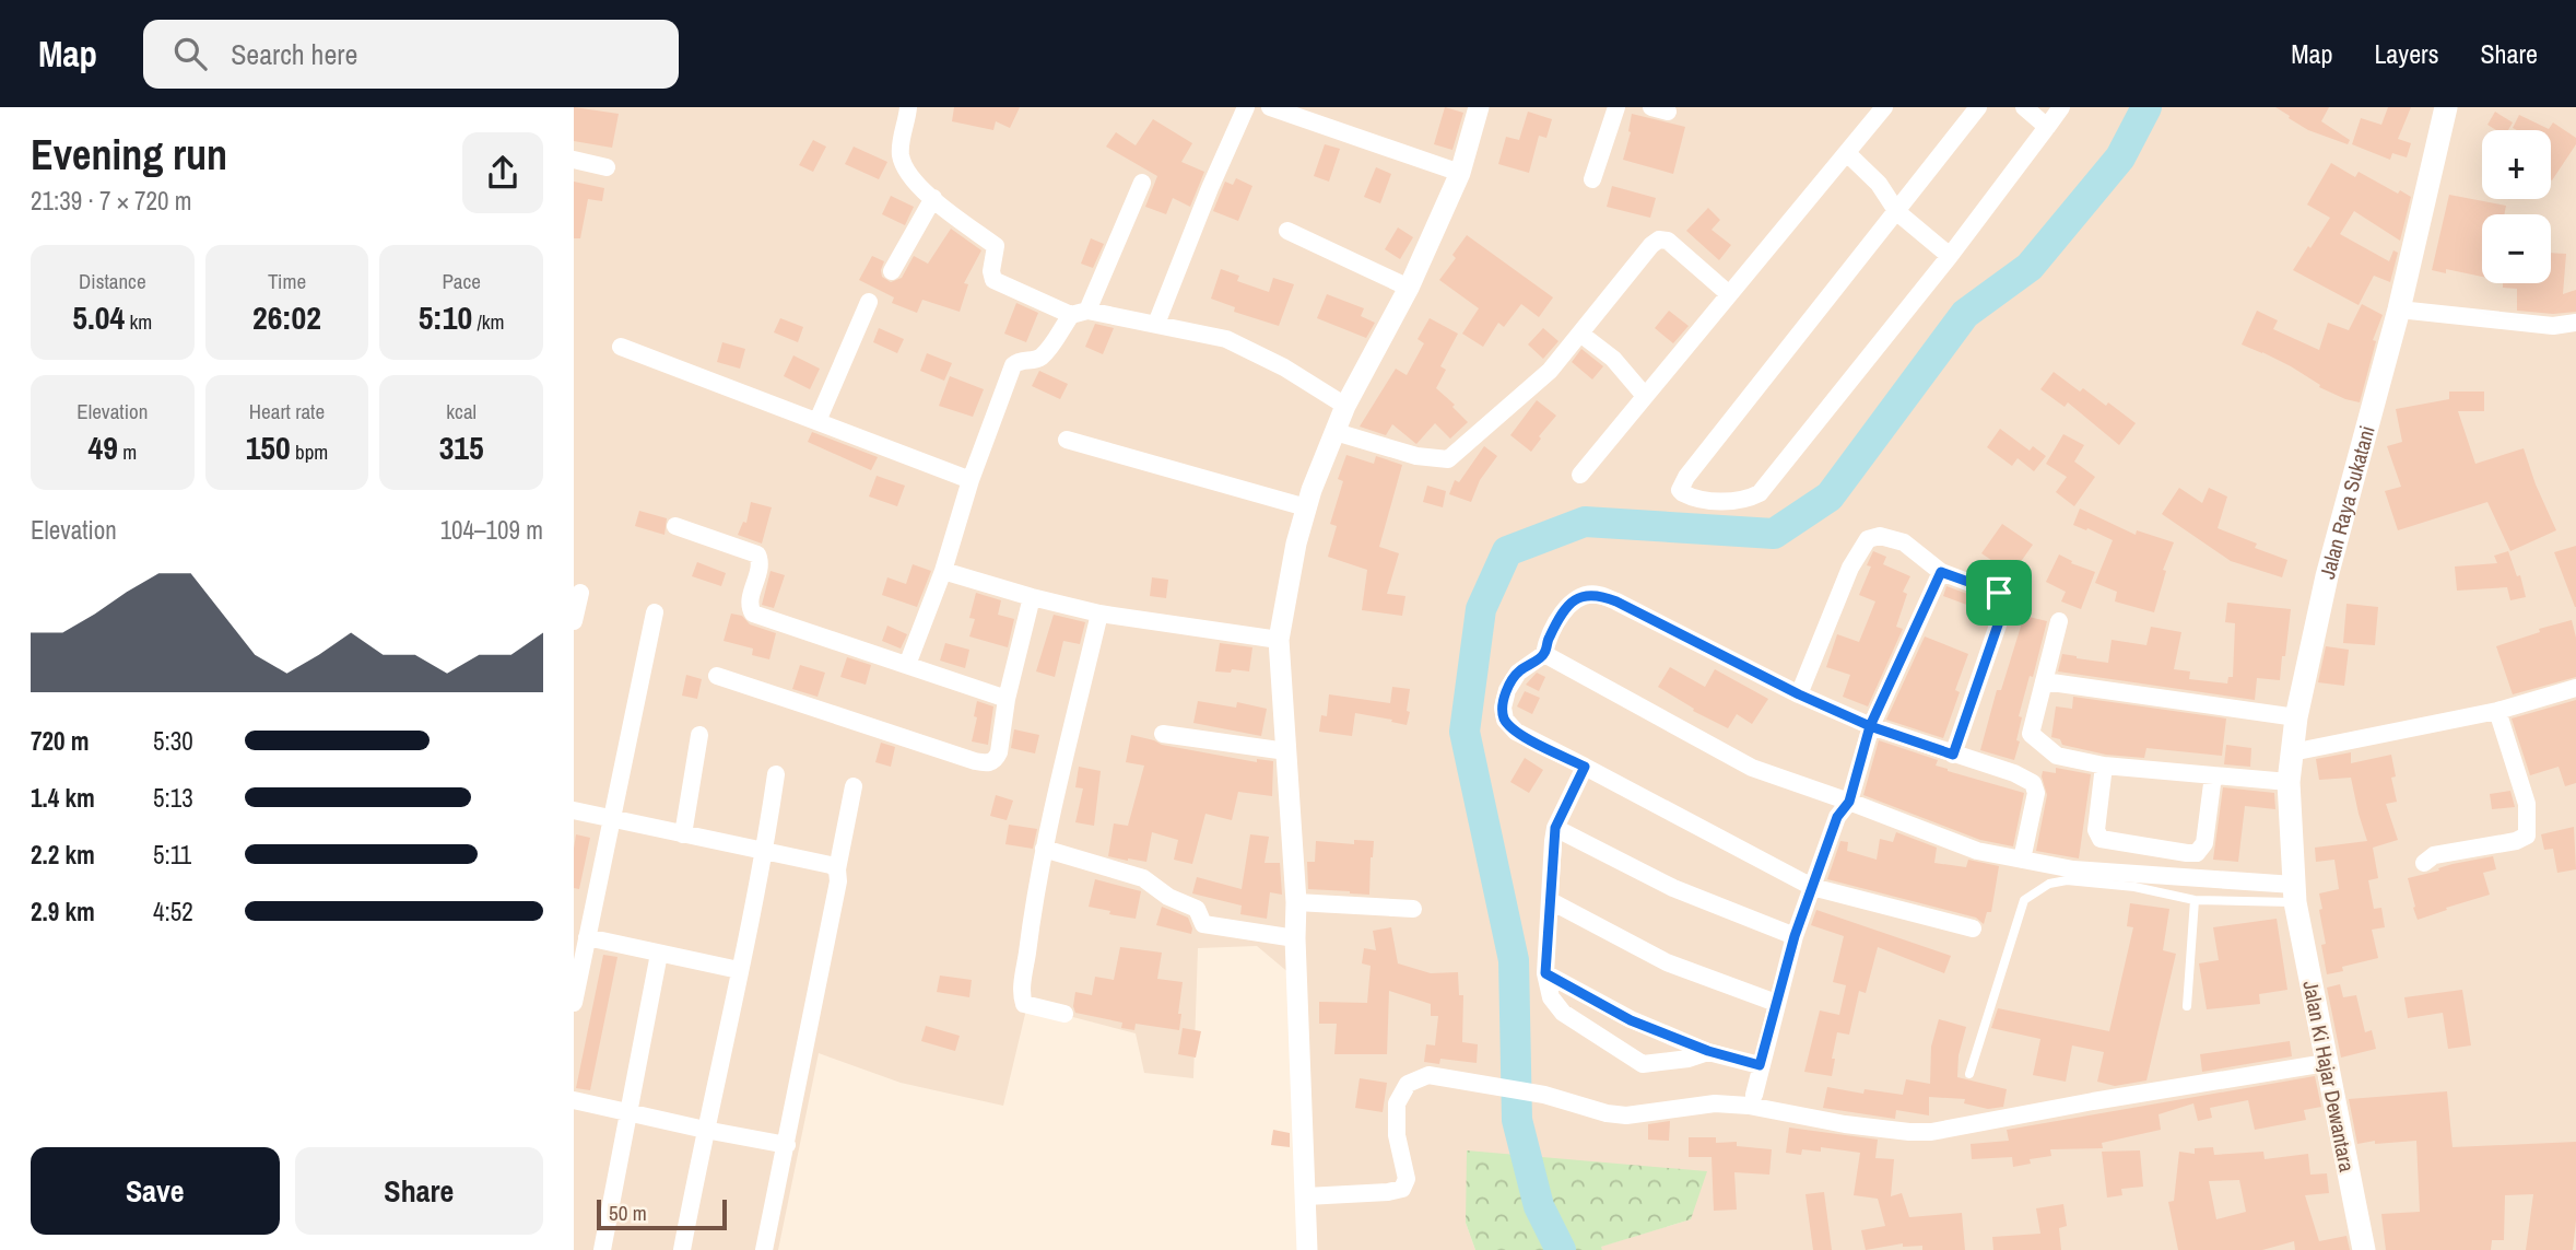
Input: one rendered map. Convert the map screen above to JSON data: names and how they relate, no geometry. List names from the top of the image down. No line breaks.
{"streets":{"main road":["Jalan Raya Sukatani","Jalan Ki Hajar Dewantara"]},"crossings":[["Jalan Raya Sukatani","Jalan Ki Hajar Dewantara"]],"scale_bar":"50 m","page":{"header":"Map","search":"Search here","nav":["Map","Layers","Share"],"heading":["Evening run","21:39 · 7 × 720 m"],"map_buttons":["+","−"],"stats":[["Distance","5.04 km"],["Time","26:02"],["Pace","5:10 /km"],["Elevation","49 m"],["Heart rate","150 bpm"],["kcal","315"]],"chart":["Elevation","104–109 m"],"list":[{"name":"720 m","note":"5:30"},{"name":"1.4 km","note":"5:13"},{"name":"2.2 km","note":"5:11"},{"name":"2.9 km","note":"4:52"}],"buttons":["Save","Share"],"scale":"50 m"}}
